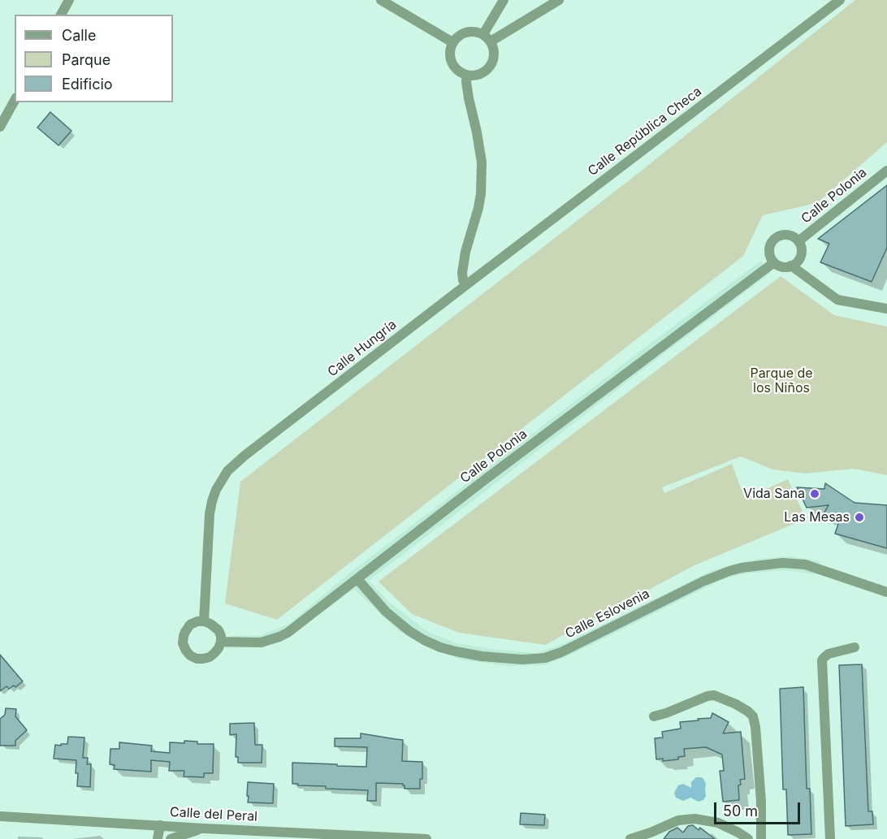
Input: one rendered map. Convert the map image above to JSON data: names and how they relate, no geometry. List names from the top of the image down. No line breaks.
{"streets":{"street":["Calle República Checa","Calle Polonia","Calle Hungría","Calle Eslovenia","Calle del Peral"]},"crossings":[["Calle República Checa","Calle Hungría"],["Calle Polonia","Calle Hungría"],["Calle Polonia","Calle Eslovenia"]],"parks":["Parque de los Niños"],"places":["Vida Sana","Las Mesas"],"legend":["Calle","Parque","Edificio"],"scale_bar":"50 m"}
